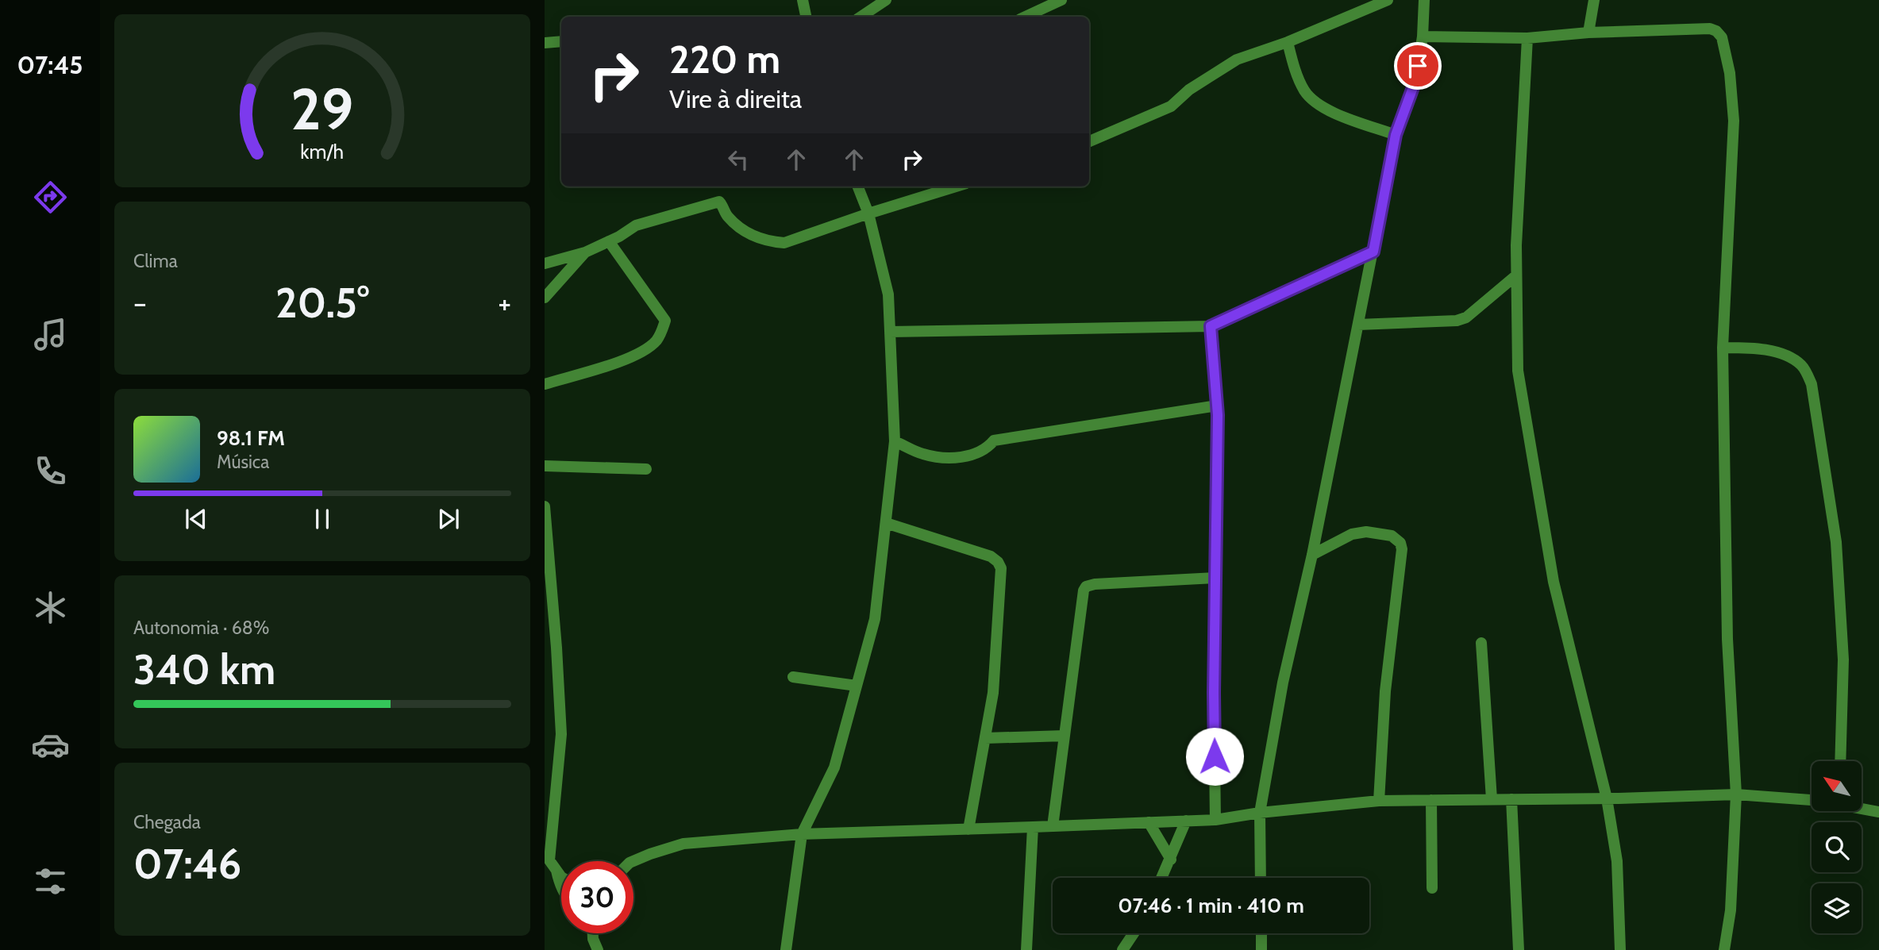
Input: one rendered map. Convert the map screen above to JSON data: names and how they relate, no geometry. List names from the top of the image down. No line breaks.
{"north":"top left","page":{"tabs":"07:45","turn":["220 m","Vire à direita"],"tile":["Clima",["Autonomia · 68%","340 km"],["Chegada","07:46"]],"heat":["−","20.5°","+"],"song":["98.1 FM","Música"],"limit":"30","trip":"07:46 · 1 min · 410 m","gauge":["29","km/h"]}}
